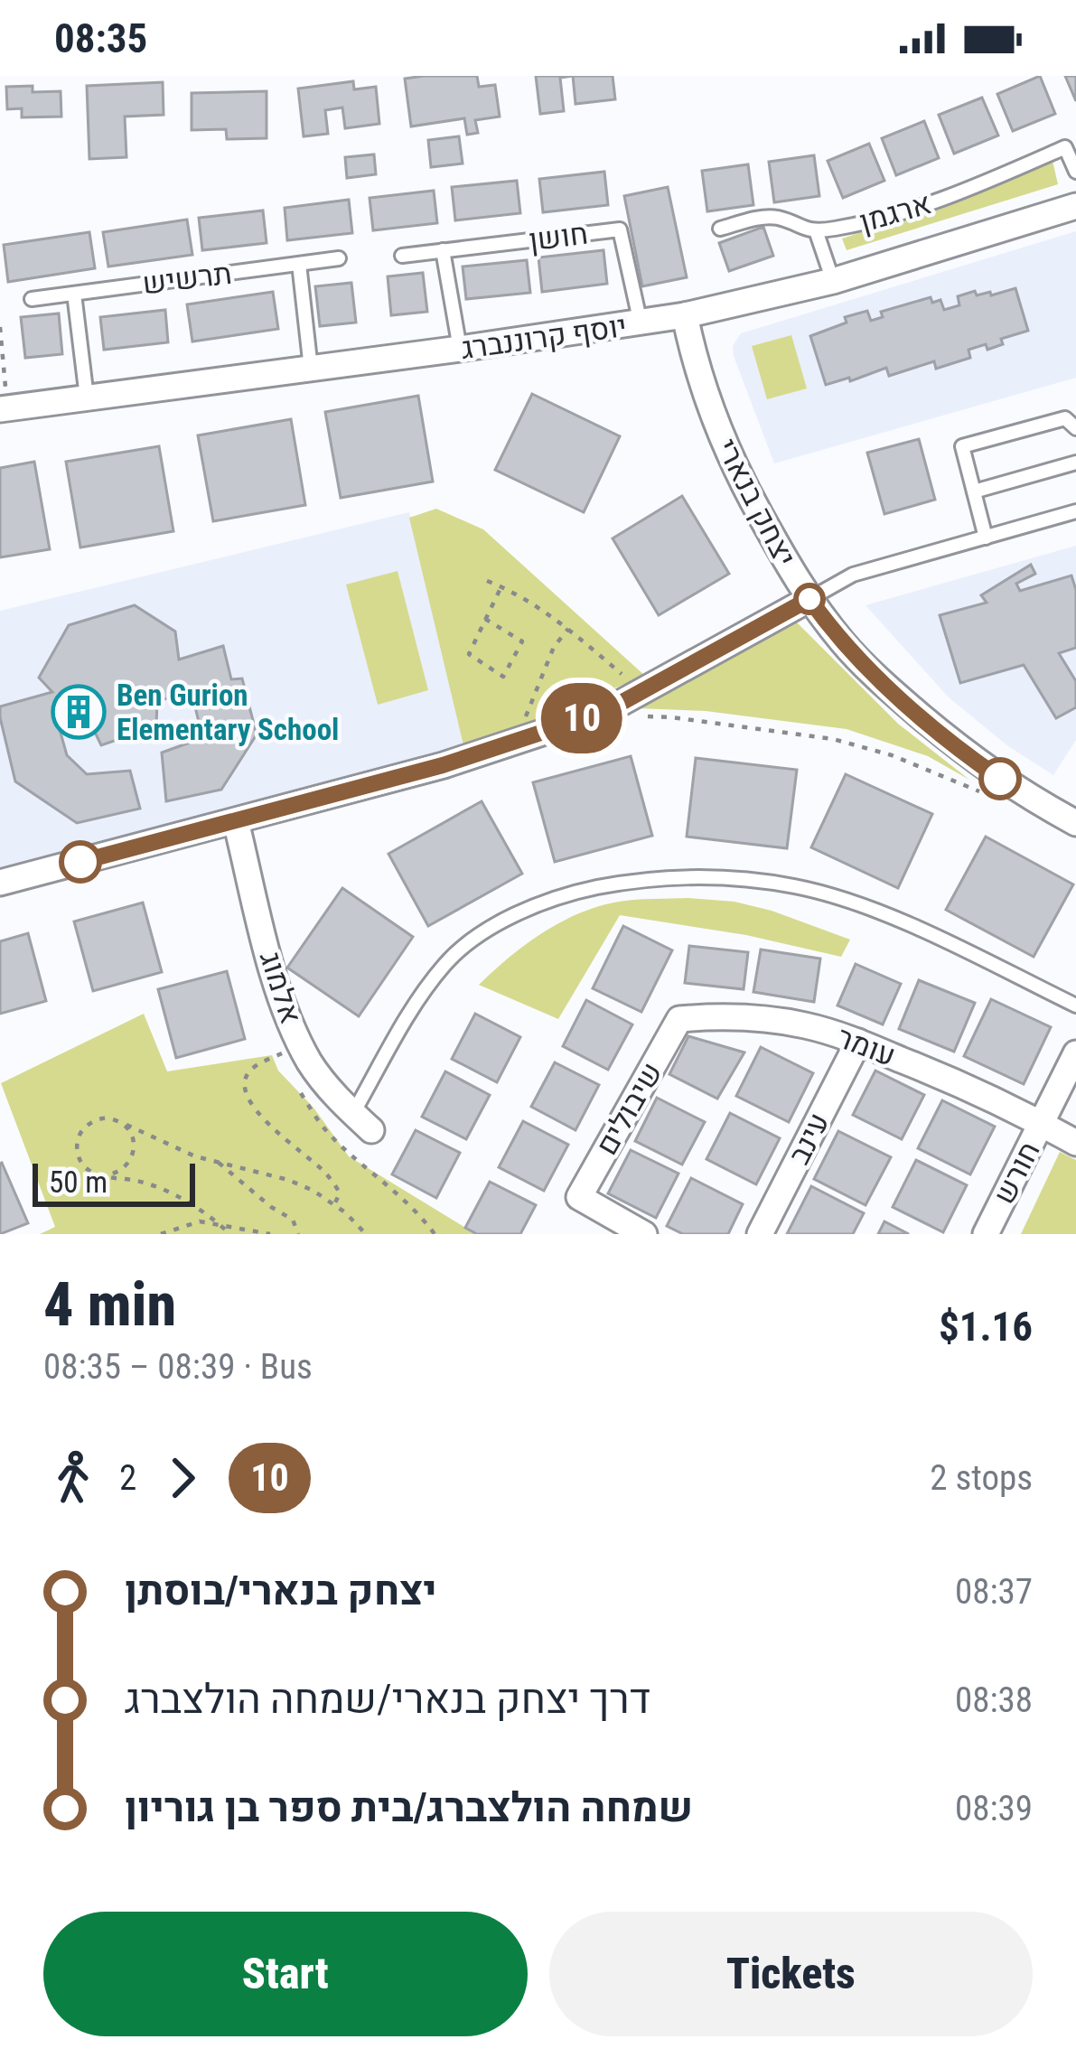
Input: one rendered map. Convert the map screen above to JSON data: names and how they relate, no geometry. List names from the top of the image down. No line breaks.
{"streets":{"street":["יוסף קרוננברג","יצחק בנארי","אלמוג","עומר","שיבולים","עינב","חורש"],"lane":["ארגמן","חושן","תרשיש"]},"crossings":[["חושן","יוסף קרוננברג"],["יוסף קרוננברג","יצחק בנארי"],["עומר","שיבולים"],["עומר","עינב"],["עומר","חורש"]],"places":{"building":["Ben Gurion Elementary School"]},"lines":["bus line 10"],"scale_bar":"50 m","page":{"status":"08:35","on_map":"10","scale":"50 m","heading":["4 min","08:35 – 08:39 · Bus","$1.16"],"legs":["2","10","2 stops"],"list":[{"name":"יצחק בנארי/בוסתן","value":"08:37"},{"name":"דרך יצחק בנארי/שמחה הולצברג","value":"08:38"},{"name":"שמחה הולצברג/בית ספר בן גוריון","value":"08:39"}],"buttons":["Start","Tickets"]}}
